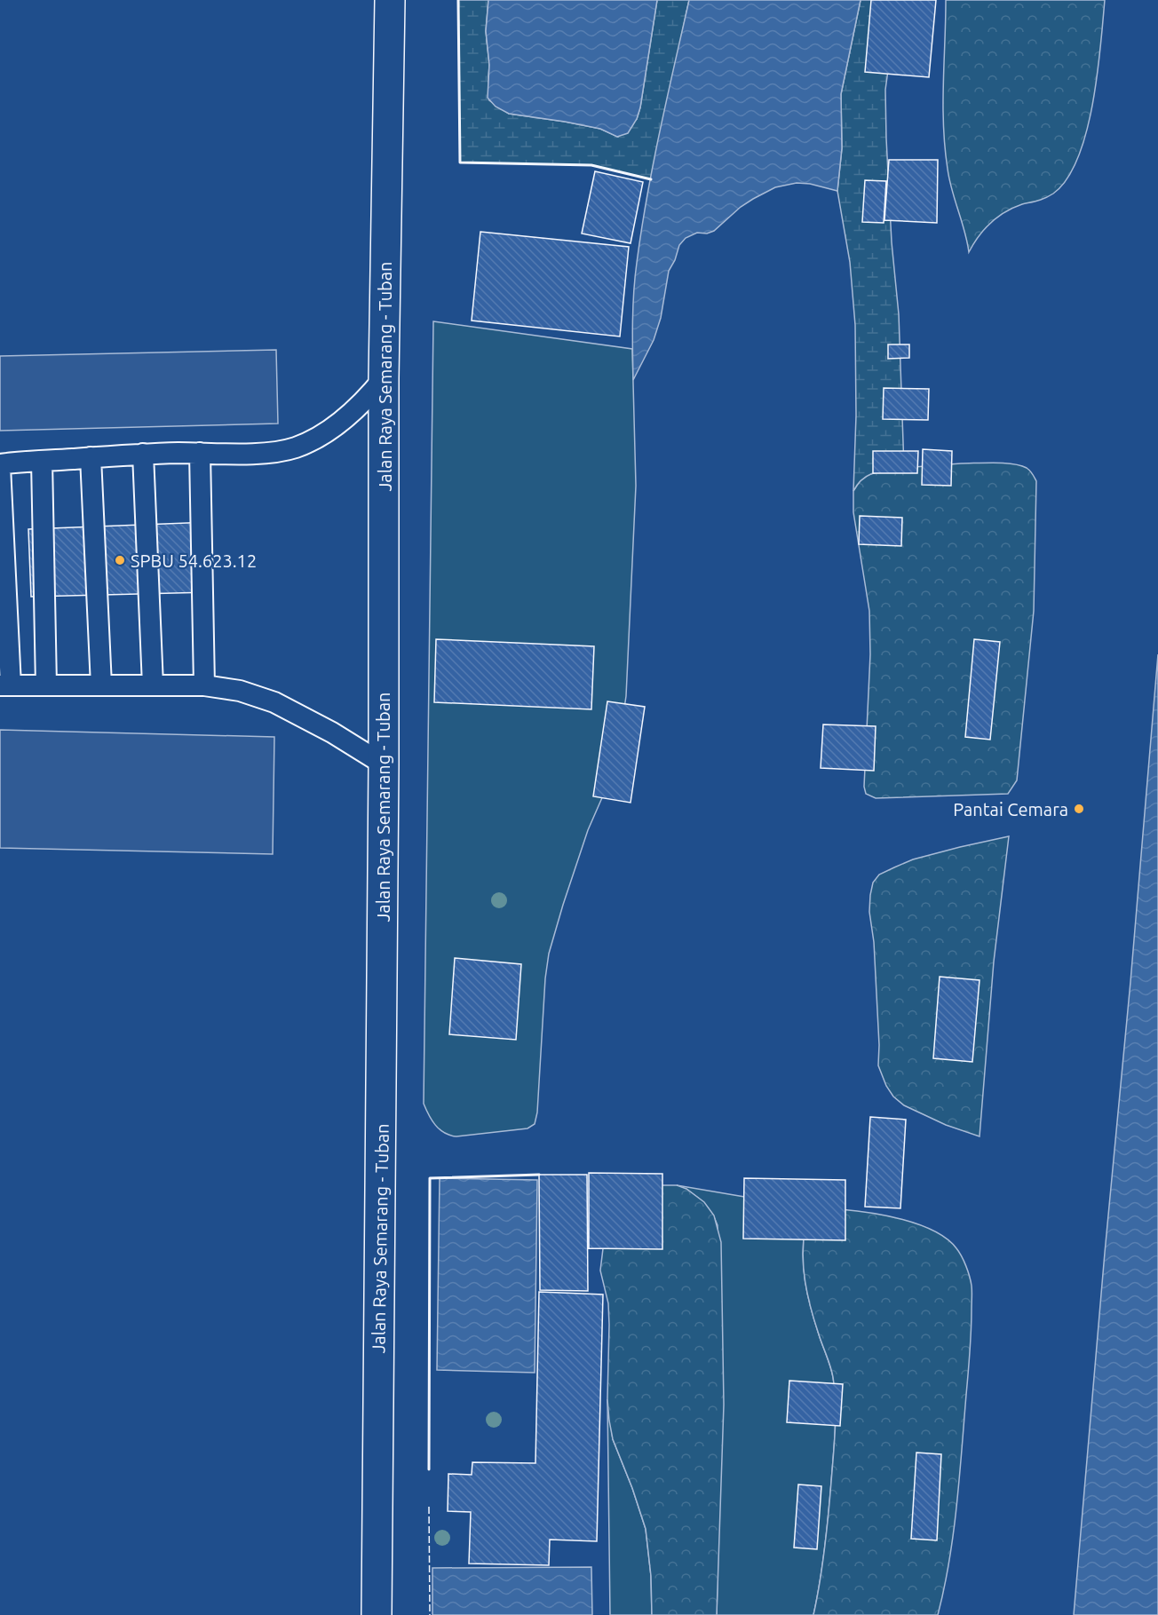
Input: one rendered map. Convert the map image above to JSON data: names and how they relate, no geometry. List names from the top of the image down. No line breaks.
{"streets":{"highway":["Jalan Raya Semarang - Tuban"]},"places":["SPBU 54.623.12","Pantai Cemara"]}
